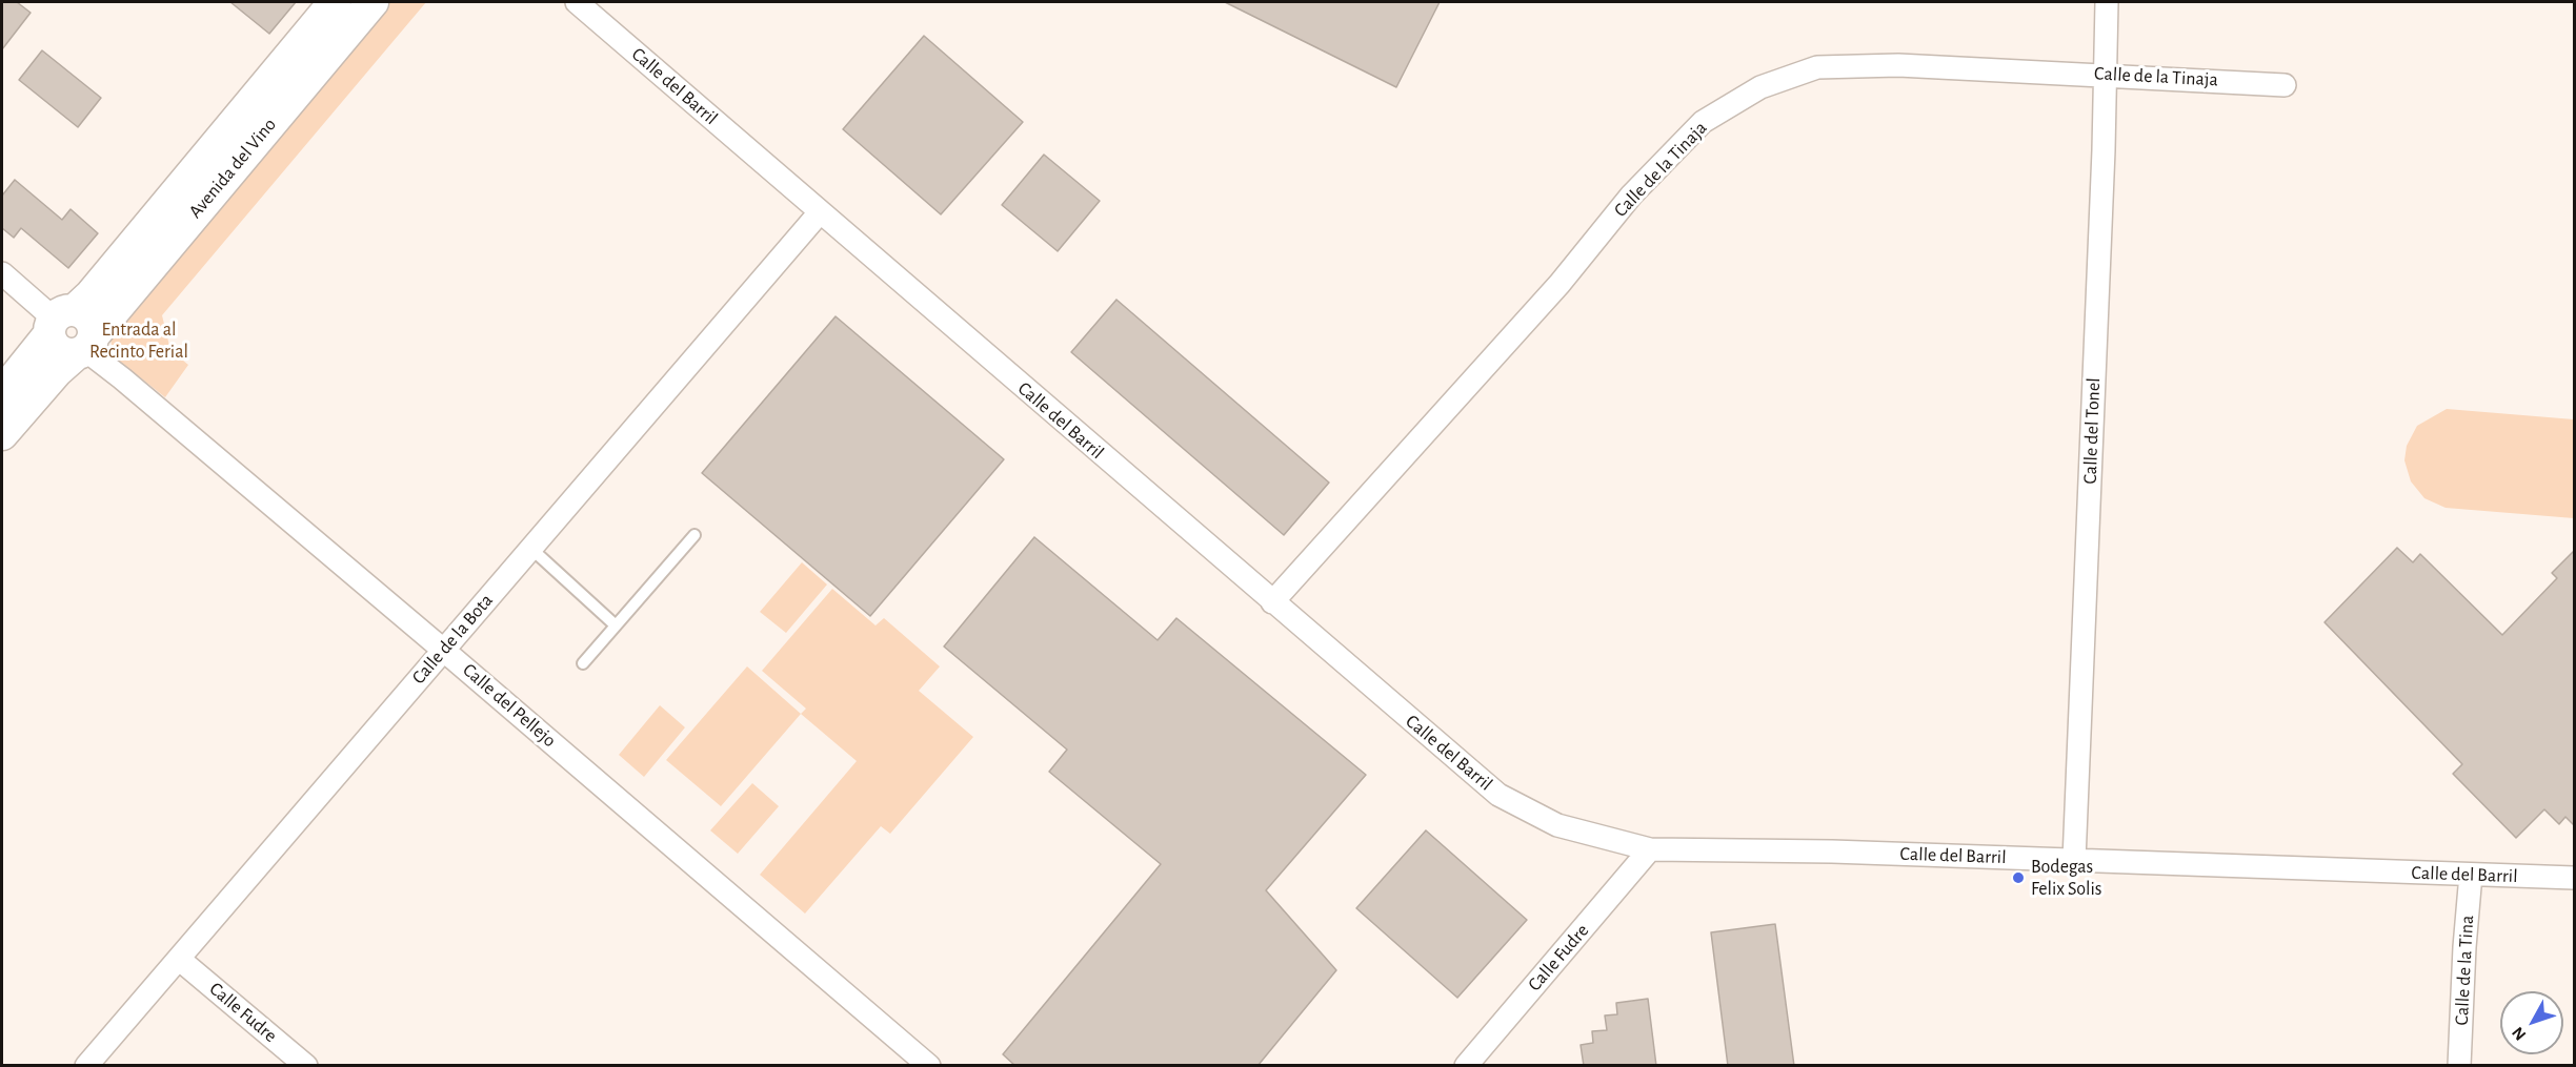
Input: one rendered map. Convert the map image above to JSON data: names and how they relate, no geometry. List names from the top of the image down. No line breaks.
{"streets":{"street":["Calle de la Tinaja","Calle del Barril","Avenida del Vino","Calle del Tonel","Calle de la Bota","Calle del Pellejo","Calle Fudre","Calle de la Tina"]},"crossings":[["Calle de la Tinaja","Calle del Barril"],["Calle de la Tinaja","Calle del Tonel"],["Calle del Barril","Calle del Tonel"],["Calle del Barril","Calle de la Bota"],["Calle del Barril","Calle Fudre"],["Calle del Barril","Calle de la Tina"],["Avenida del Vino","Calle del Pellejo"],["Calle de la Bota","Calle del Pellejo"],["Calle de la Bota","Calle Fudre"]],"parks":["Entrada al Recinto Ferial"],"places":["Bodegas Felix Solis"],"north":"bottom left"}
